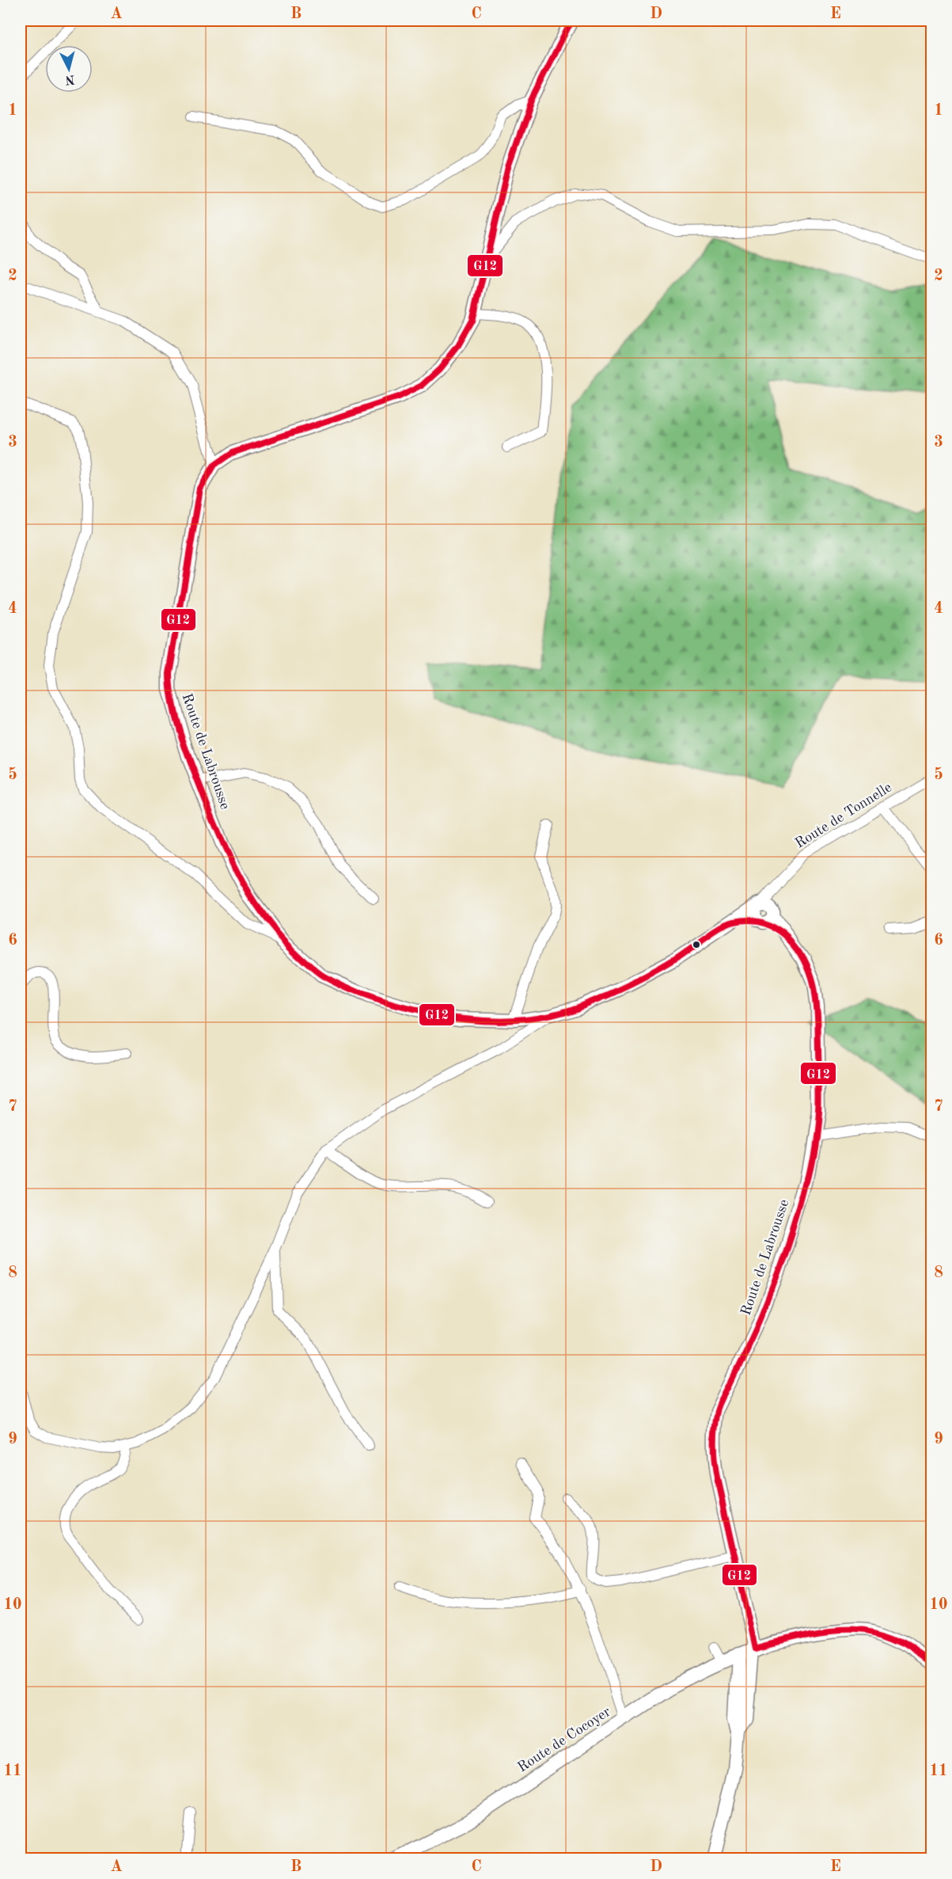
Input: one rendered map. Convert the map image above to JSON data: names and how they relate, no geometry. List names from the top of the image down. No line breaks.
{"streets":{"street":["Route de Labrousse","Route de Tonnelle","Route de Cocoyer"]},"crossings":[["Route de Labrousse","Route de Tonnelle"],["Route de Labrousse","Route de Cocoyer"]],"lines":["transit line G12"],"north":"bottom","grid":{"columns":["A","B","C","D","E"],"rows":["1","2","3","4","5","6","7","8","9","10","11"]}}
